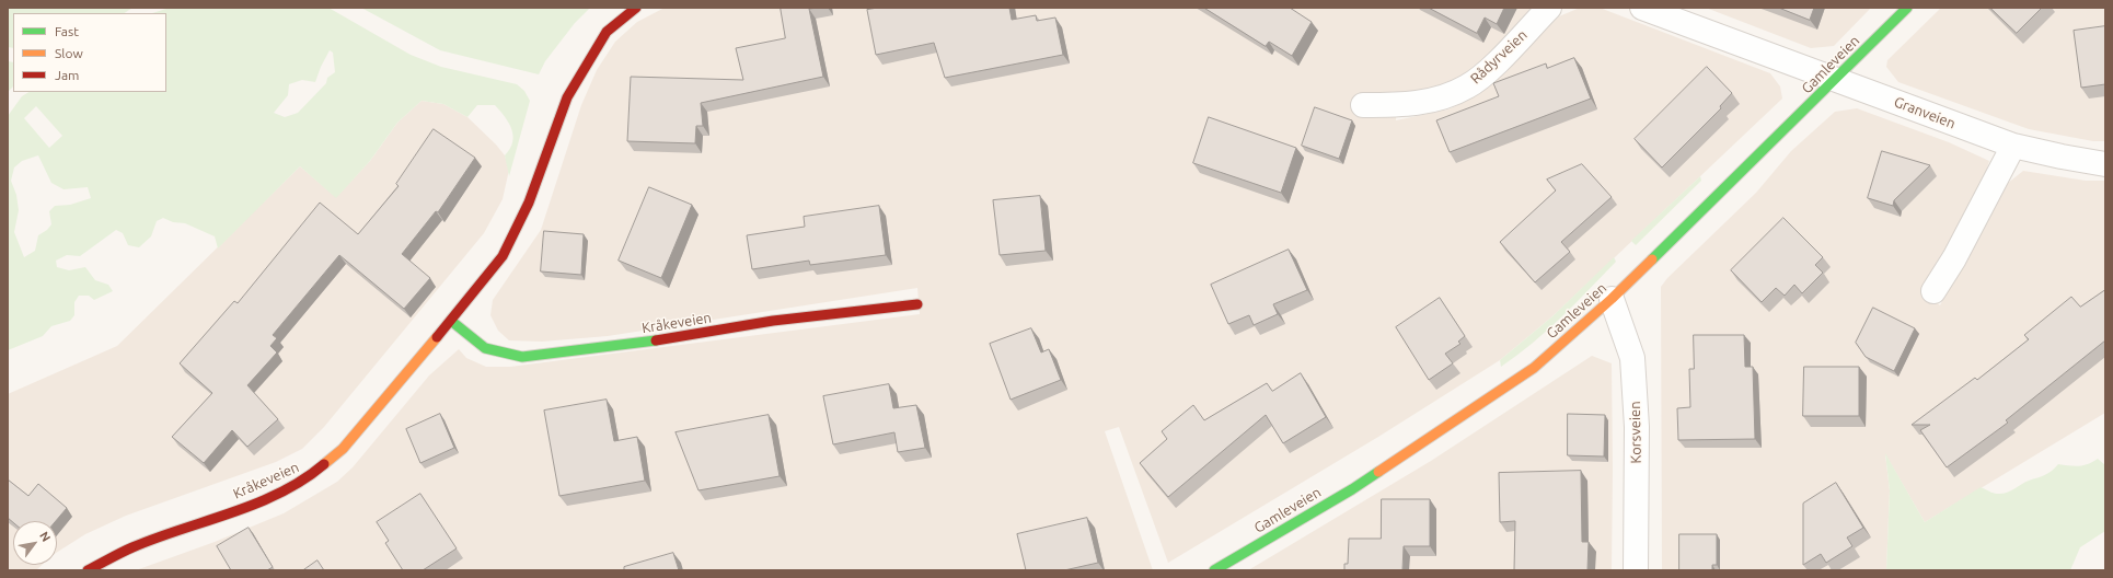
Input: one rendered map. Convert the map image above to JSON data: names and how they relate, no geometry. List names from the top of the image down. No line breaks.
{"streets":{"street":["Rådyrveien","Gamleveien","Granveien","Kråkeveien","Korsveien"]},"crossings":[["Gamleveien","Granveien"],["Gamleveien","Korsveien"]],"legend":["Fast","Slow","Jam"],"north":"top right"}
